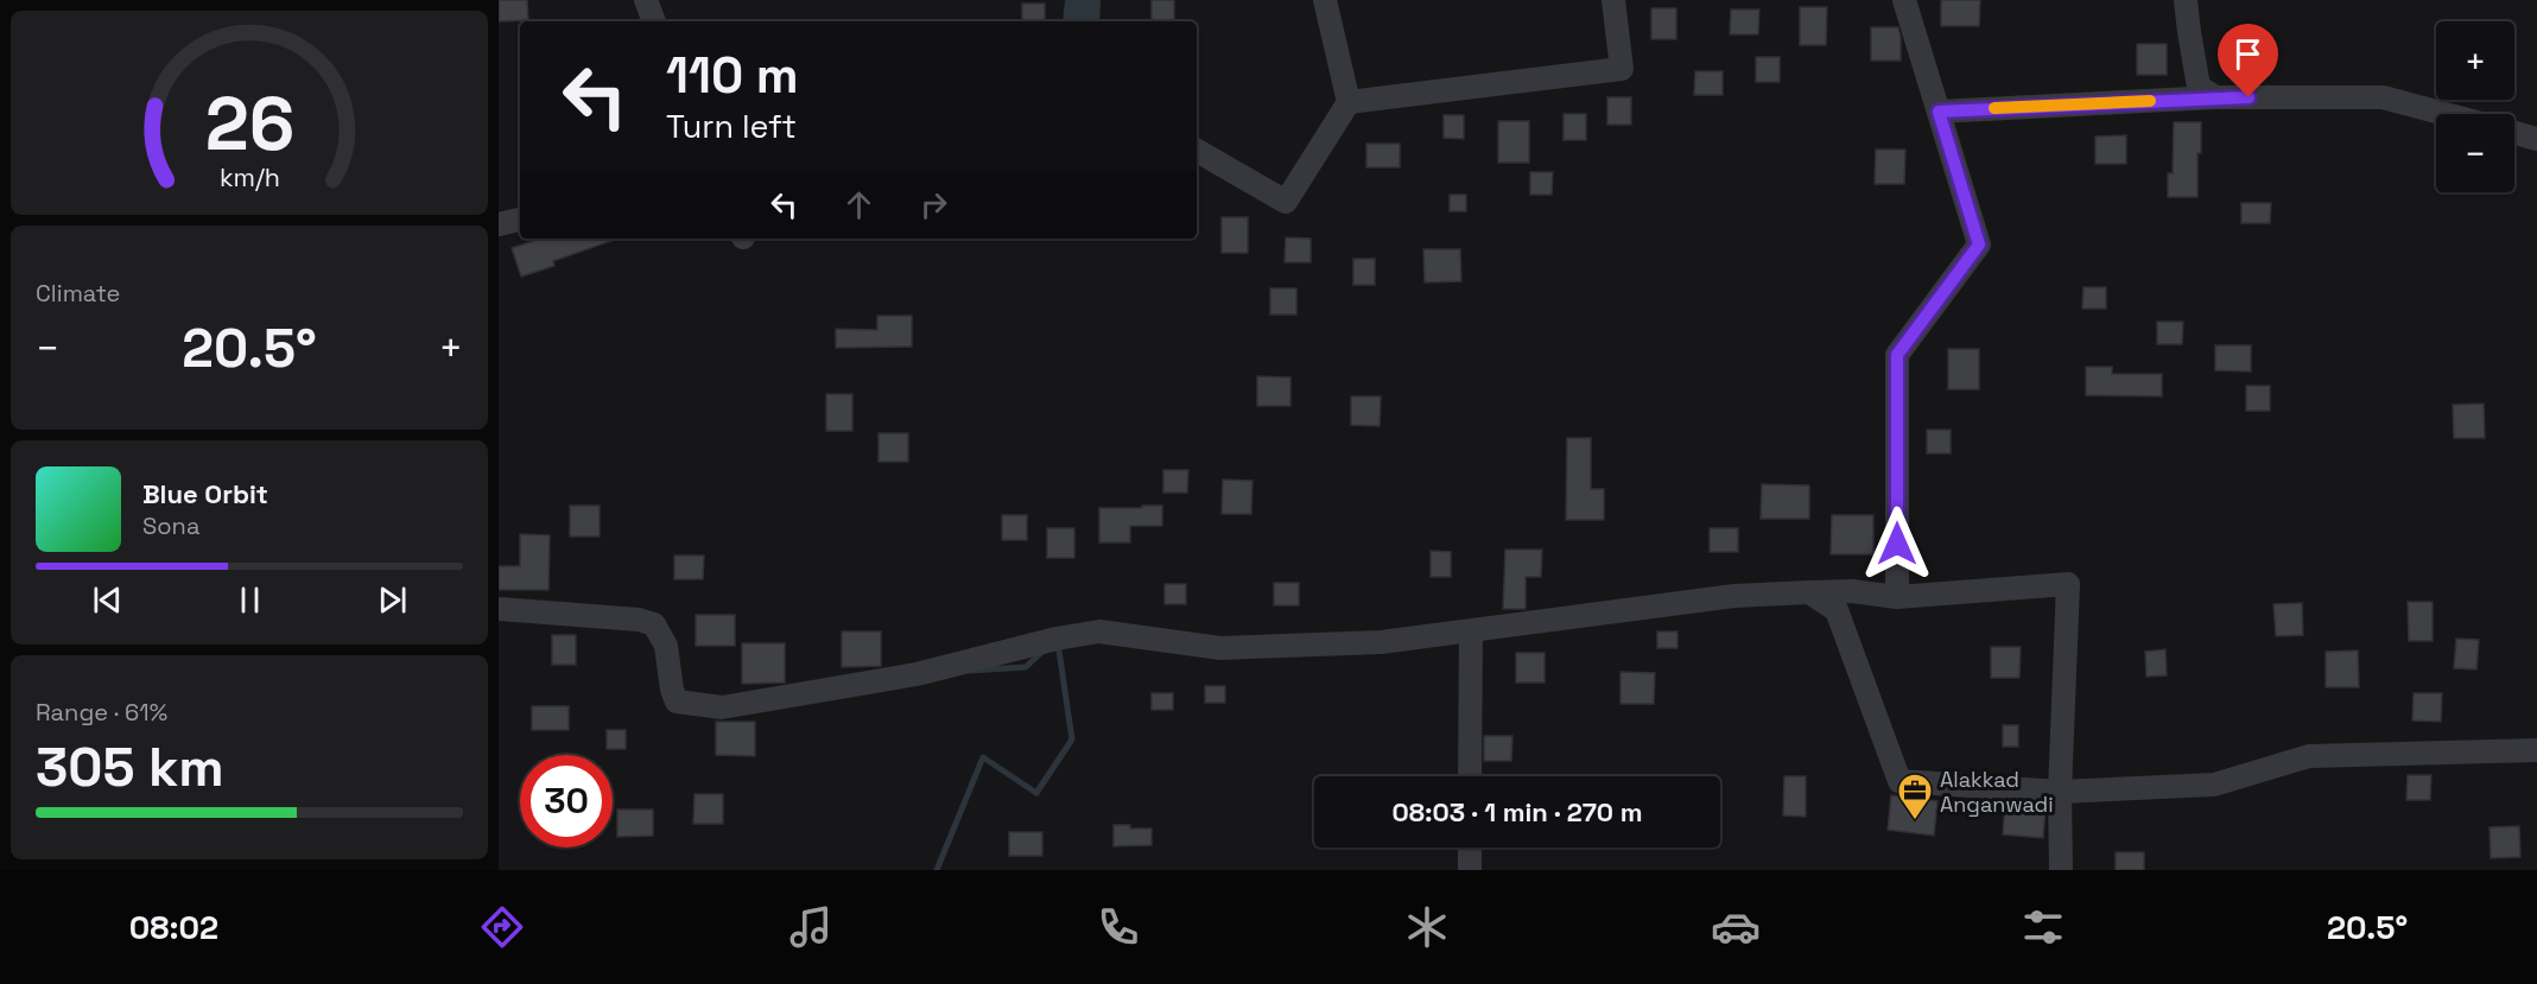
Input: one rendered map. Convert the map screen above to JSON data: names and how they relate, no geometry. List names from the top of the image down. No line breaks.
{"places":{"office":["Alakkad Anganwadi"]},"page":{"map_buttons":["+","−"],"turn":["110 m","Turn left"],"tile":["Climate",["Range · 61%","305 km"]],"heat":["−","20.5°","+"],"song":["Blue Orbit","Sona"],"limit":"30","trip":"08:03 · 1 min · 270 m","tabs":["08:02","20.5°"],"gauge":["26","km/h"]}}
